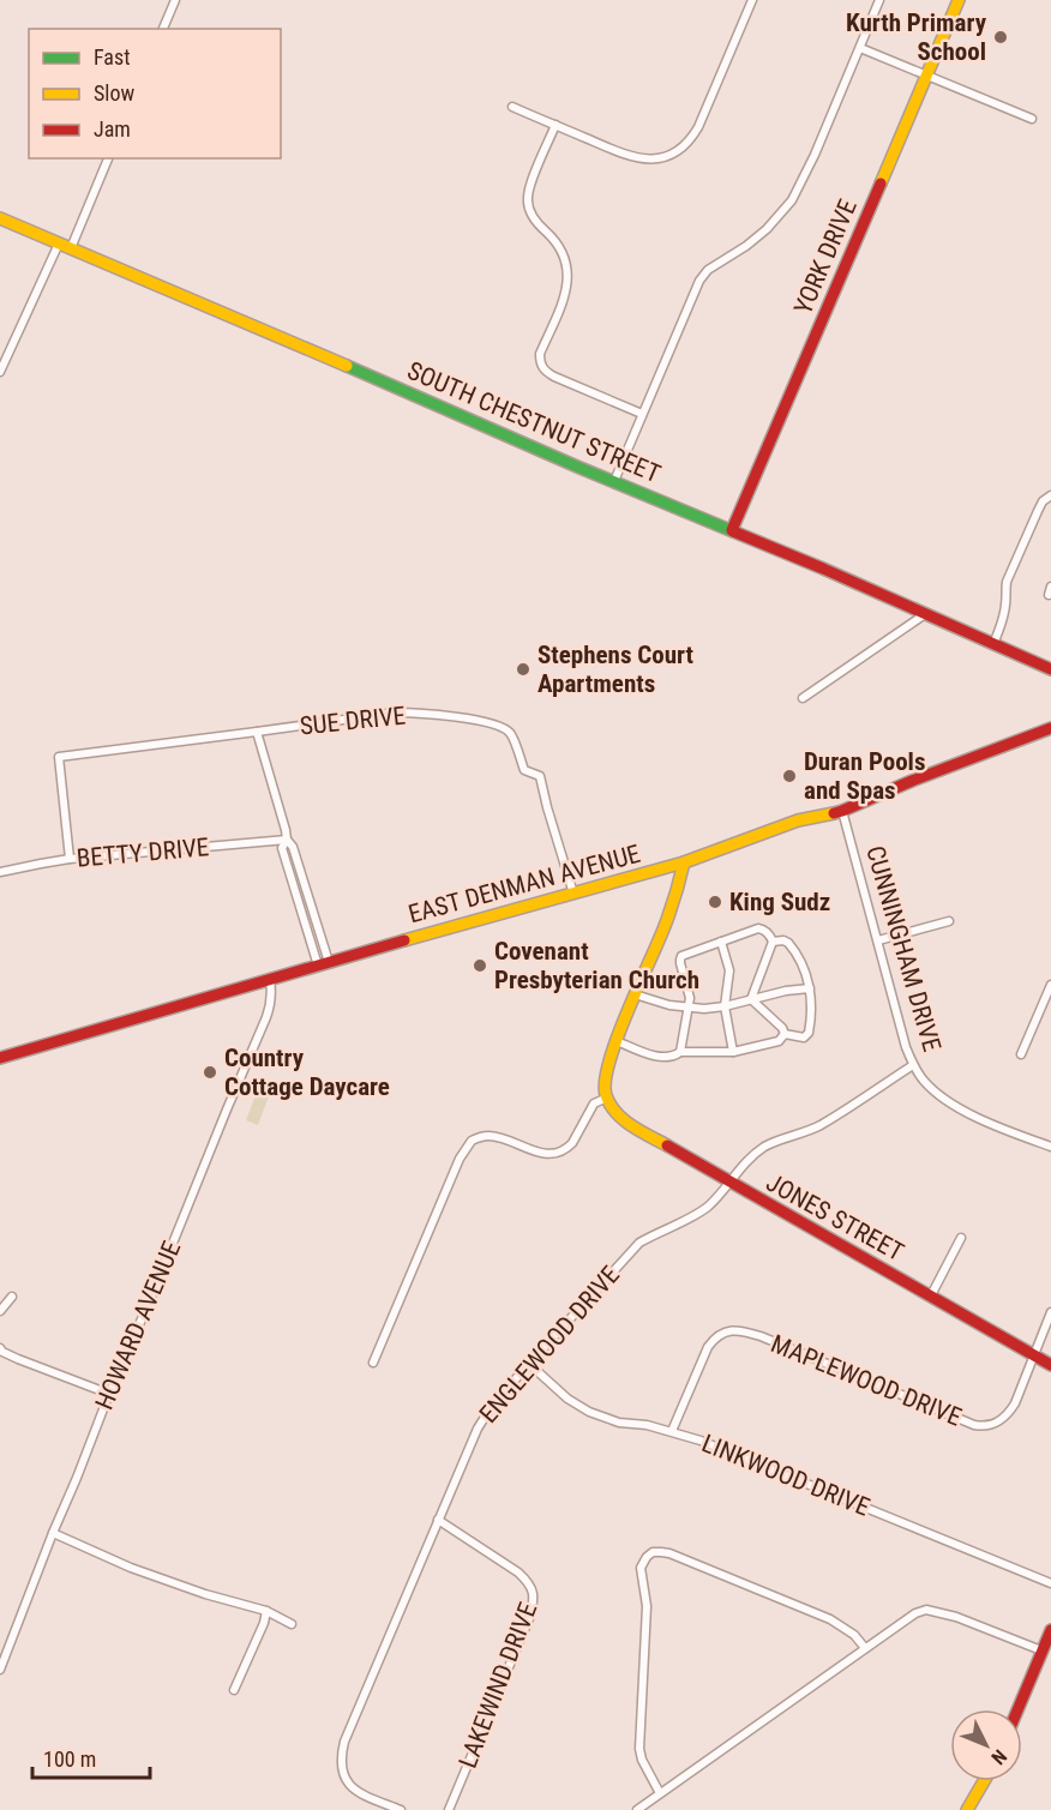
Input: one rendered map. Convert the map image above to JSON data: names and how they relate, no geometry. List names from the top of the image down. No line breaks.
{"streets":{"main road":["YORK DRIVE","SOUTH CHESTNUT STREET","EAST DENMAN AVENUE","JONES STREET"],"street":["SUE DRIVE","BETTY DRIVE","CUNNINGHAM DRIVE","HOWARD AVENUE","ENGLEWOOD DRIVE","MAPLEWOOD DRIVE","LINKWOOD DRIVE","LAKEWIND DRIVE"]},"crossings":[["YORK DRIVE","SOUTH CHESTNUT STREET"],["SUE DRIVE","BETTY DRIVE"],["SUE DRIVE","EAST DENMAN AVENUE"],["EAST DENMAN AVENUE","CUNNINGHAM DRIVE"],["EAST DENMAN AVENUE","HOWARD AVENUE"],["CUNNINGHAM DRIVE","ENGLEWOOD DRIVE"],["JONES STREET","ENGLEWOOD DRIVE"],["JONES STREET","MAPLEWOOD DRIVE"],["ENGLEWOOD DRIVE","LINKWOOD DRIVE"],["ENGLEWOOD DRIVE","LAKEWIND DRIVE"],["MAPLEWOOD DRIVE","LINKWOOD DRIVE"]],"places":["Kurth Primary School","Stephens Court Apartments","Duran Pools and Spas","King Sudz","Covenant Presbyterian Church","Country Cottage Daycare"],"legend":["Fast","Slow","Jam"],"scale_bar":"100 m","north":"bottom right"}
